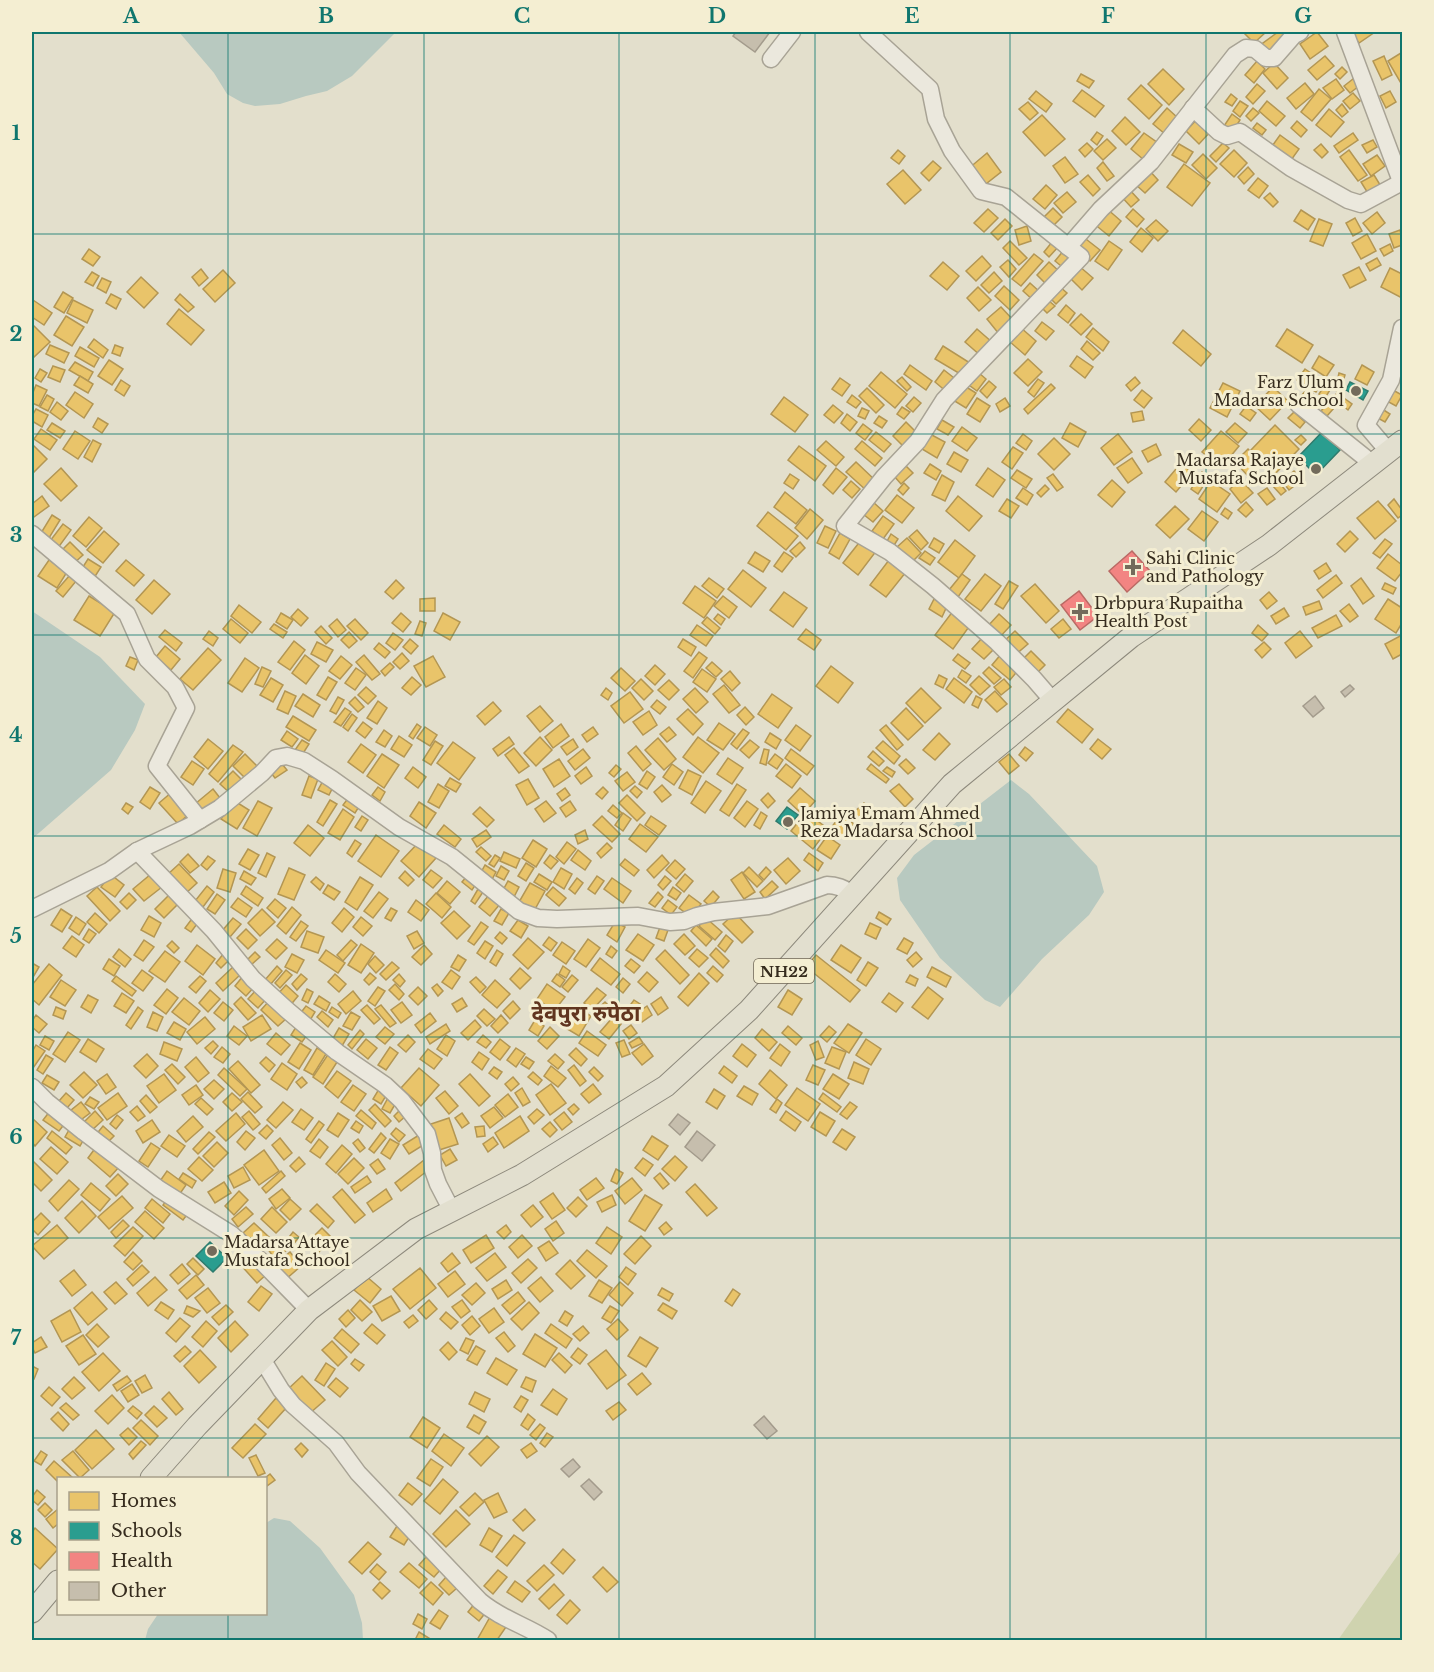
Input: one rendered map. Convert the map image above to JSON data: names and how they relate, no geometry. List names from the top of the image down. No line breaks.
{"streets":{"main road":["NH22"]},"districts":["देवपुरा रुपेठा"],"places":{"other":["Farz Ulum Madarsa School","Madarsa Rajaye Mustafa School","Jamiya Emam Ahmed Reza Madarsa School","Madarsa Attaye Mustafa School"],"health":["Sahi Clinic and Pathology","Drbpura Rupaitha Health Post"]},"legend":["Homes","Schools","Health","Other"],"grid":{"columns":["A","B","C","D","E","F","G"],"rows":["1","2","3","4","5","6","7","8"]}}
